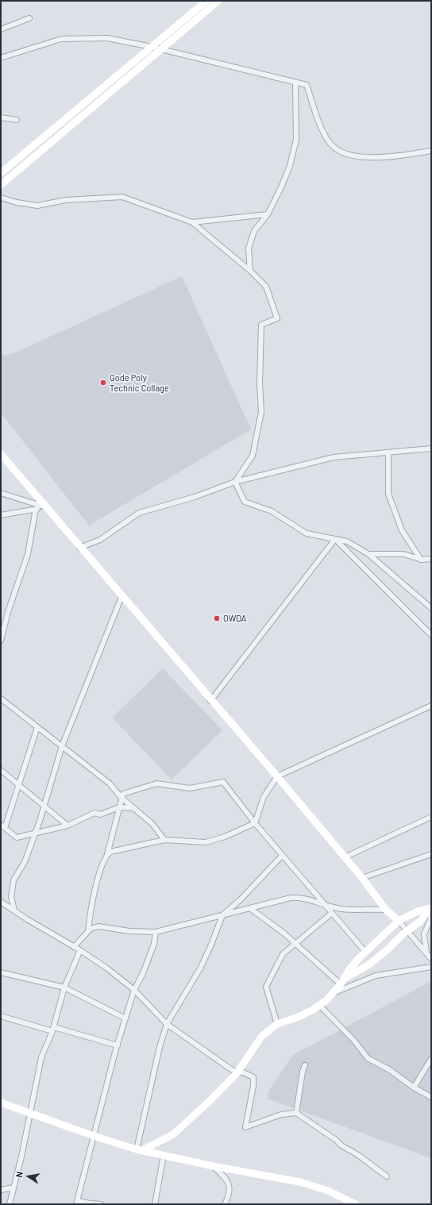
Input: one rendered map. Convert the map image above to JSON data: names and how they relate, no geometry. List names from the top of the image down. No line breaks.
{"places":["Gode Poly Technic Collage","OWDA"],"north":"left"}
